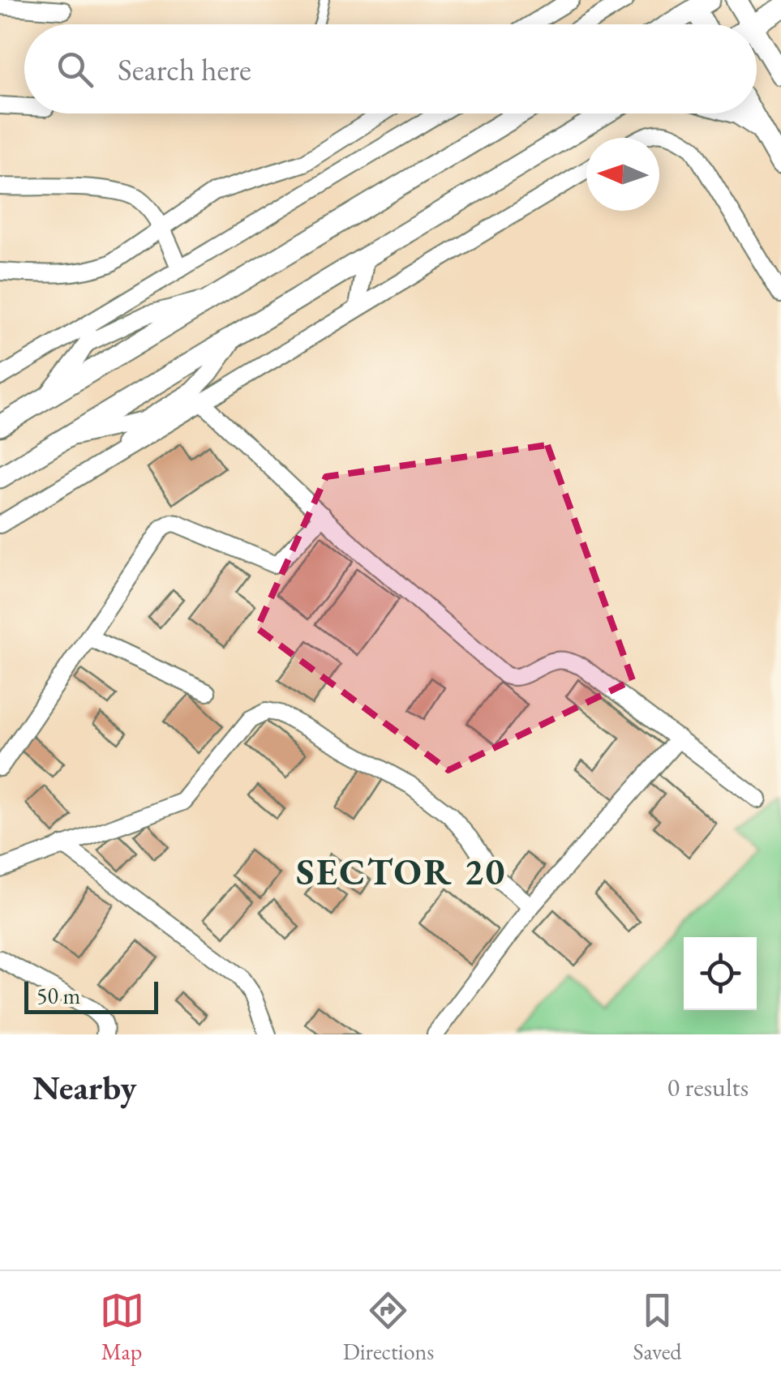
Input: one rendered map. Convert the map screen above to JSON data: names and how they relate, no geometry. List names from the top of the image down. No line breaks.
{"districts":["SECTOR 20"],"scale_bar":"50 m","north":"left","page":{"search":"Search here","scale":"50 m","heading":["Nearby","0 results"],"nav":["Map","Directions","Saved"]}}
